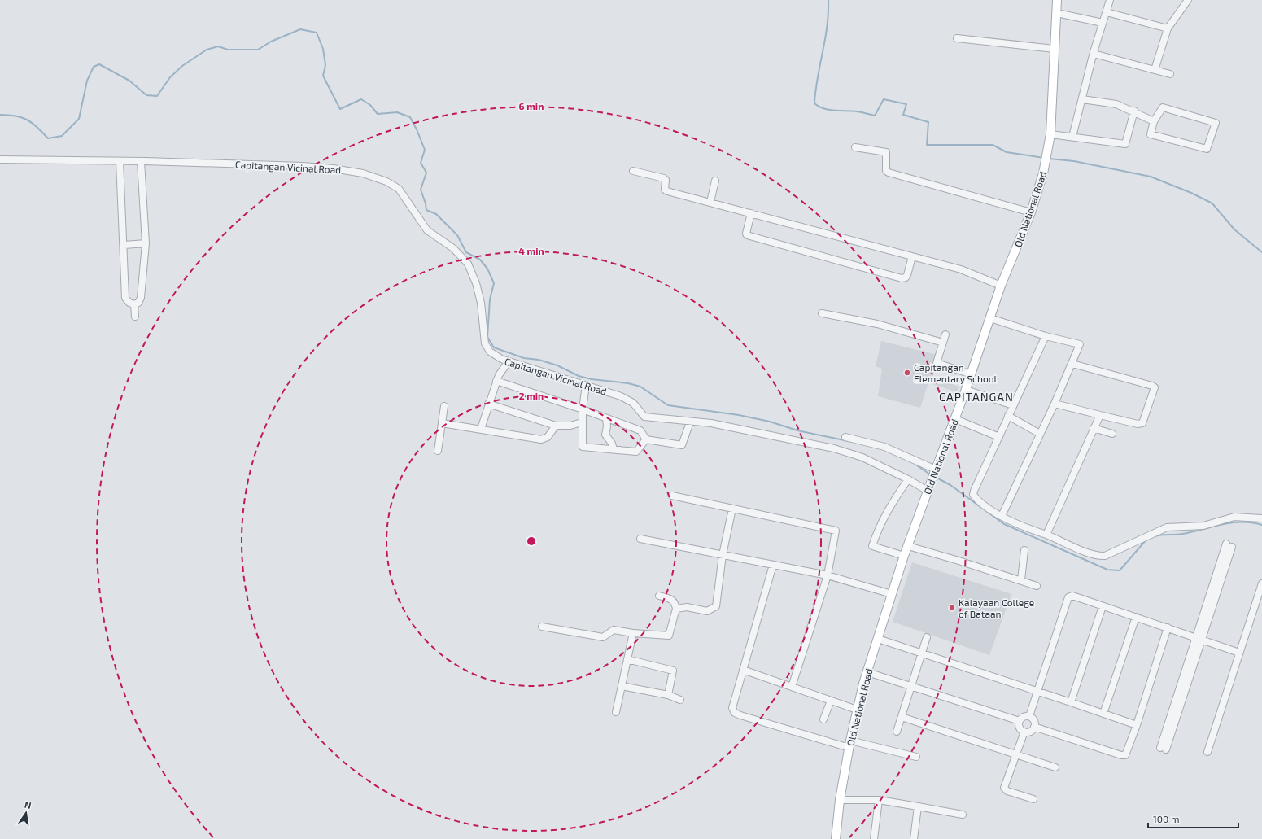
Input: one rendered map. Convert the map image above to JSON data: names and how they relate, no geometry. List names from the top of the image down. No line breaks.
{"streets":{"main road":["Old National Road"],"street":["Capitangan Vicinal Road"]},"crossings":[["Capitangan Vicinal Road","Old National Road"]],"districts":["CAPITANGAN"],"places":["Capitangan Elementary School","Kalayaan College of Bataan"],"scale_bar":"100 m","north":"top","rings":["6 min","4 min","2 min"]}
